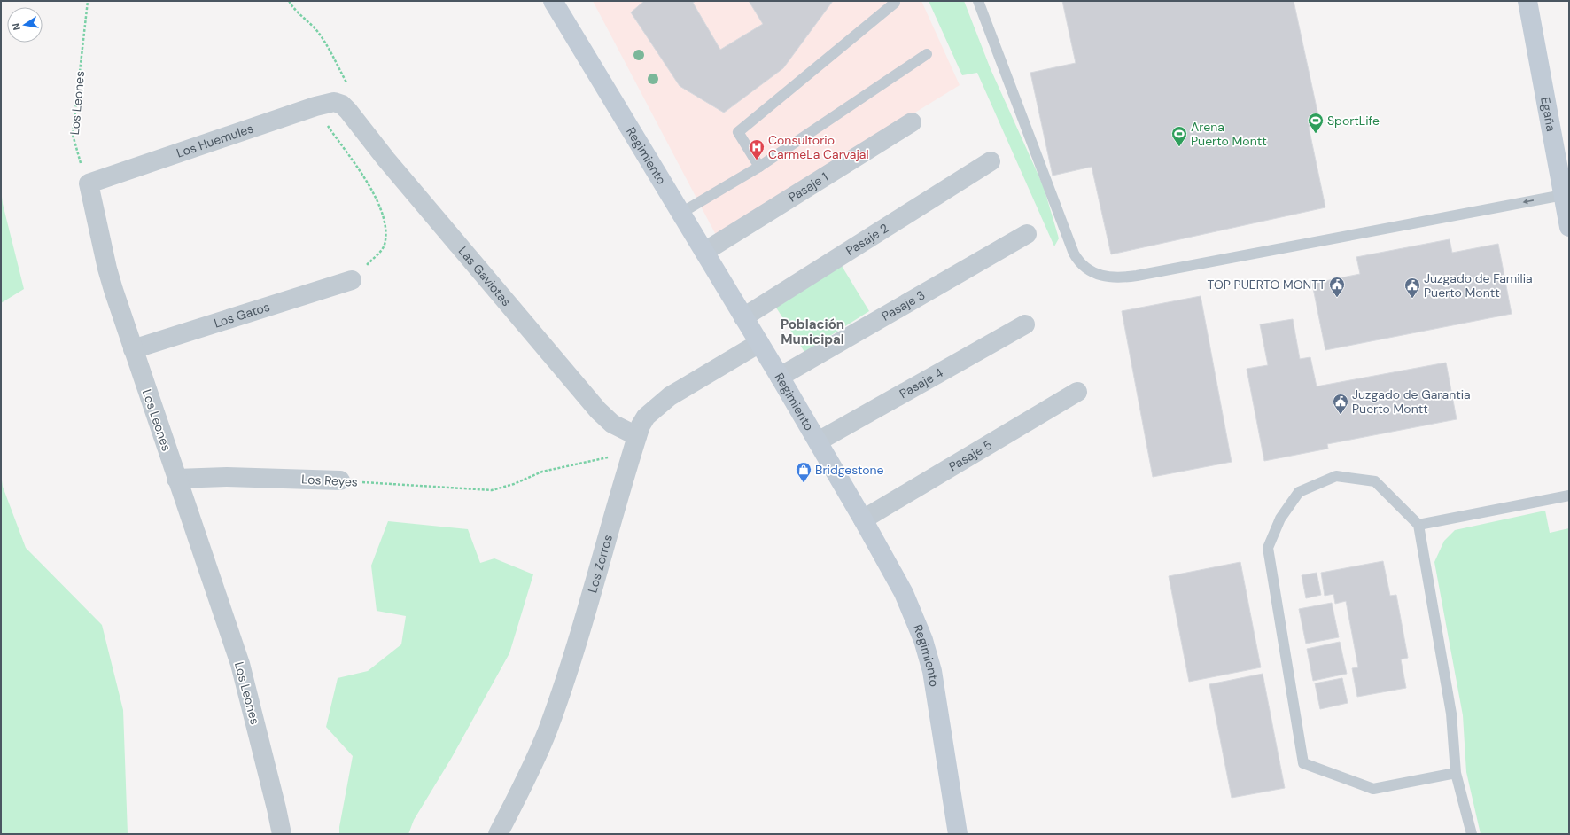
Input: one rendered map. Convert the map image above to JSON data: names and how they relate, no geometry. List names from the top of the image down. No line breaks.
{"streets":{"main road":["Egaña","Regimiento"],"street":["Los Leones","Los Huemules","Pasaje 1","Pasaje 2","Las Gaviotas","Pasaje 3","Los Gatos","Pasaje 4","Pasaje 5","Los Reyes","Los Zorros"]},"crossings":[["Los Leones","Los Huemules"],["Los Leones","Los Gatos"],["Los Leones","Los Reyes"],["Los Huemules","Las Gaviotas"],["Regimiento","Pasaje 1"],["Regimiento","Pasaje 2"],["Regimiento","Pasaje 3"],["Regimiento","Pasaje 4"],["Regimiento","Pasaje 5"],["Regimiento","Los Zorros"],["Las Gaviotas","Los Reyes"],["Las Gaviotas","Los Zorros"],["Los Reyes","Los Zorros"]],"districts":["Población Municipal"],"places":{"sports":["SportLife","Arena Puerto Montt"],"hospital":["Consultorio CarmeLa Carvajal"],"public building":["TOP PUERTO MONTT","Juzgado de Familia Puerto Montt","Juzgado de Garantia Puerto Montt"],"shop":["Bridgestone"]},"north":"left"}
